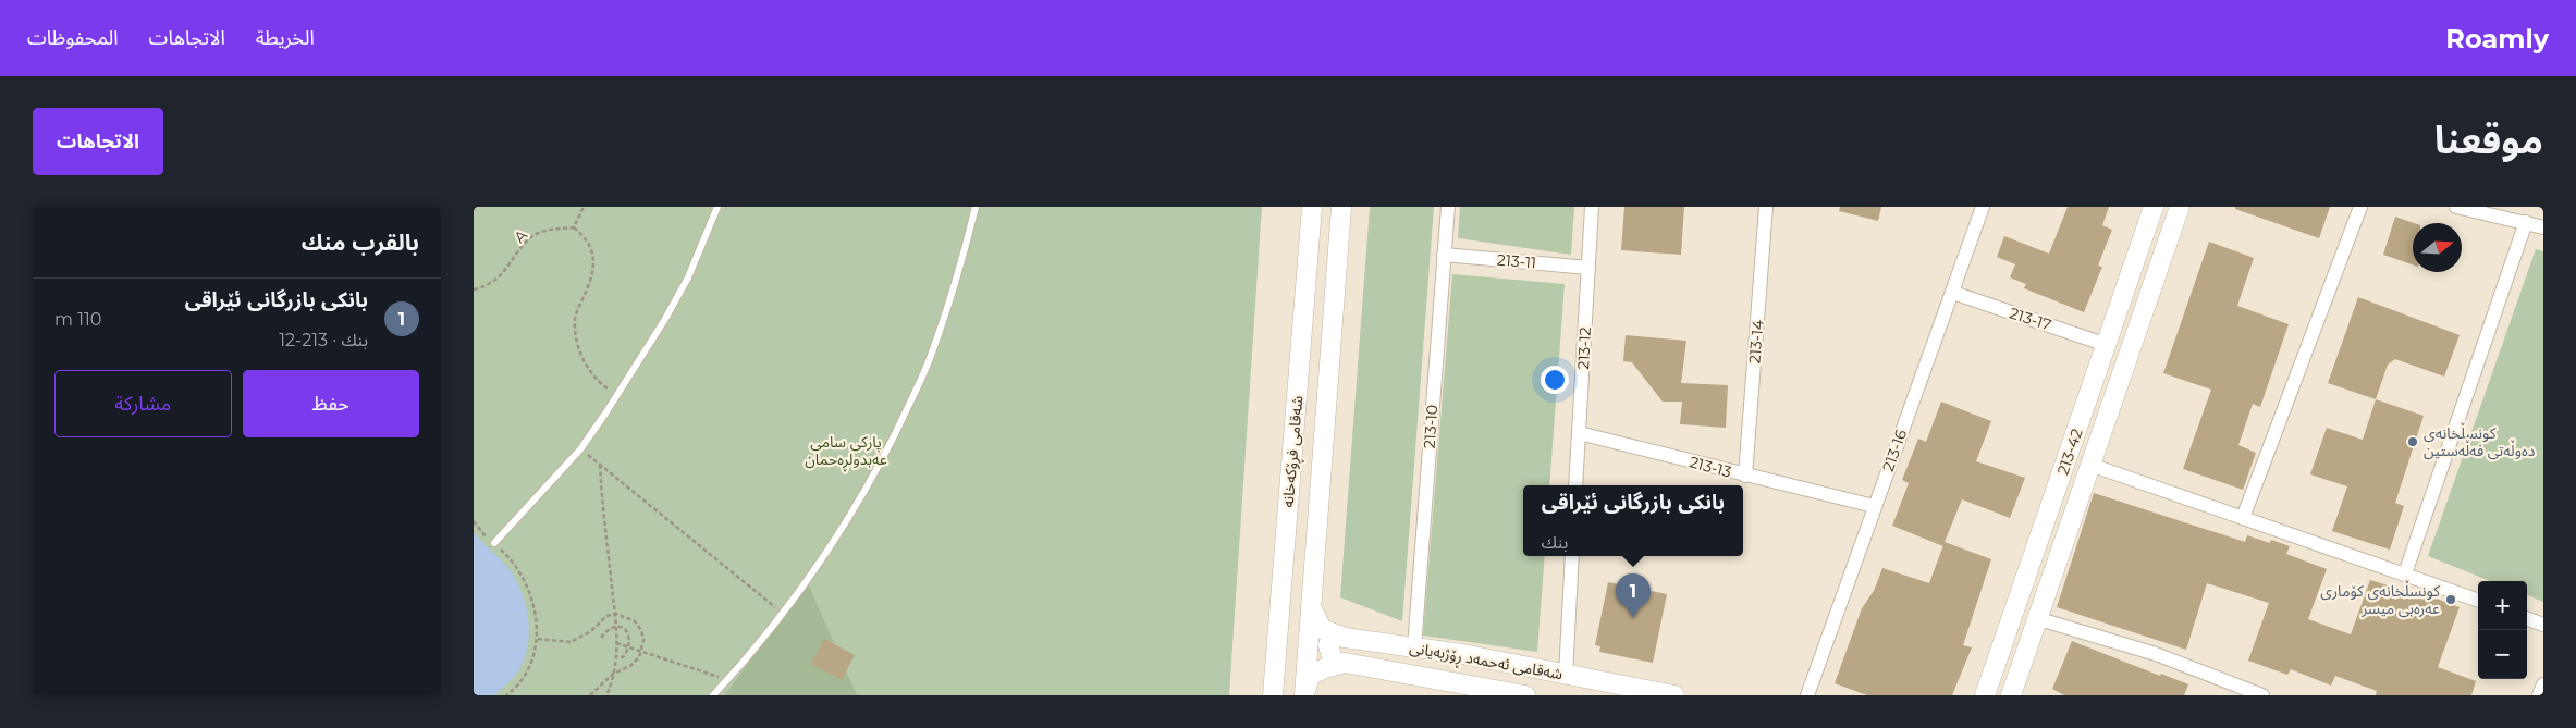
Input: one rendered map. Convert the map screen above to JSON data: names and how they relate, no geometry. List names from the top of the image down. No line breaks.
{"streets":{"street":["213-11","213-17","213-14","213-12","213-10","213-16","شەقامی فڕۆکەخانە","213-42","213-13","شەقامی ئەحمەد ڕۆژبەیانی"],"path":["A"]},"crossings":[["213-11","213-12"],["213-11","213-10"],["213-17","213-16"],["213-17","213-42"],["213-14","213-13"],["213-12","213-13"],["213-10","شەقامی ئەحمەد ڕۆژبەیانی"],["213-16","213-13"],["شەقامی فڕۆکەخانە","شەقامی ئەحمەد ڕۆژبەیانی"]],"parks":["پارکی سامی عەبدولڕەحمان"],"places":["کونسڵخانەی دەوڵەتی فەڵەستین","کونسڵخانەی کۆماری عەرەبی میسر"],"north":"right","page":{"header":"Roamly","nav":["الخريطة","الاتجاهات","المحفوظات"],"title":"موقعنا","buttons":["الاتجاهات",["حفظ","مشاركة"]],"heading":"بالقرب منك","list":[{"mark":"1","name":"بانکی بازرگانی ئێراقی","note":"بنك · 213-12","value":"110 m"}],"popup":["بانکی بازرگانی ئێراقی","بنك"],"pins":"1","map_buttons":["+","−"]}}
